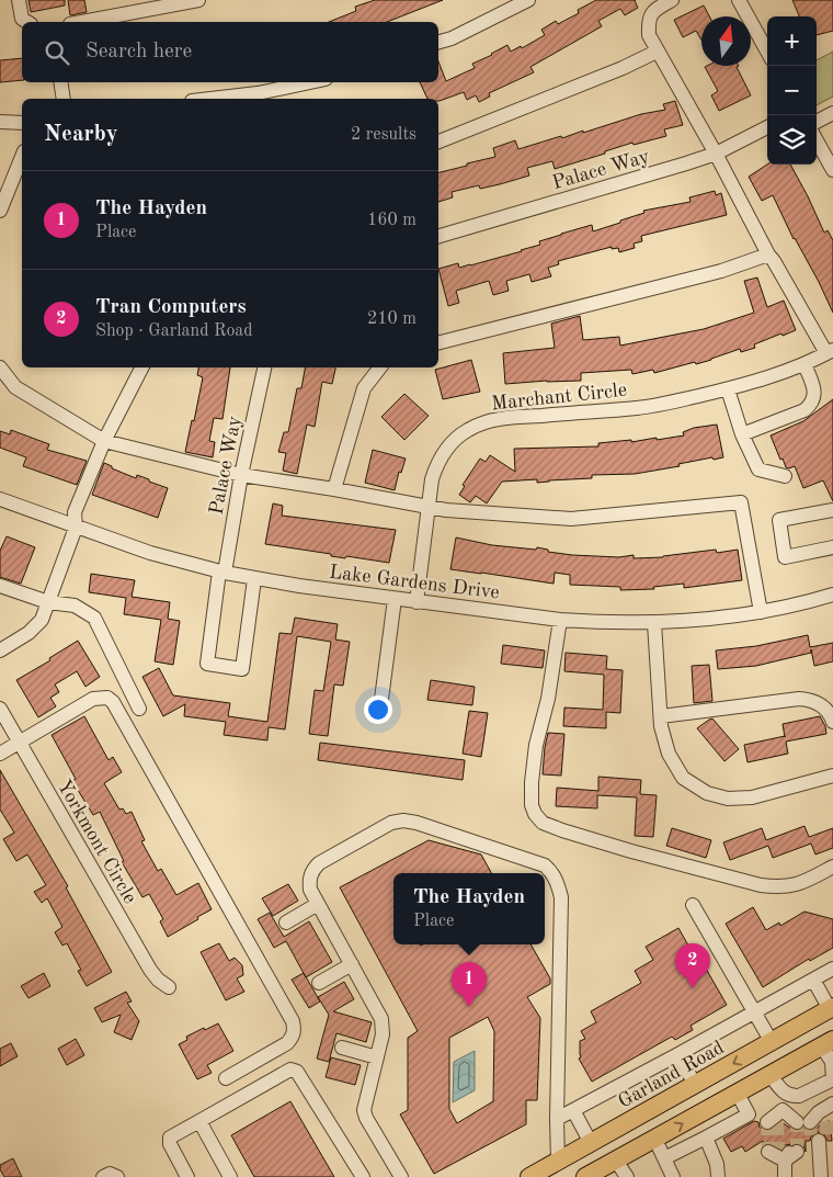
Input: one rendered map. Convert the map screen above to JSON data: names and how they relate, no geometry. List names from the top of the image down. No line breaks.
{"streets":{"main road":["Garland Road"],"street":["Palace Way","Marchant Circle","Lake Gardens Drive","Yorkmont Circle"]},"crossings":[["Palace Way","Lake Gardens Drive"],["Marchant Circle","Lake Gardens Drive"]],"north":"top","page":{"map_buttons":["+","−"],"search":"Search here","heading":["Nearby","2 results"],"list":[{"mark":"1","name":"The Hayden","note":"Place","value":"160 m"},{"mark":"2","name":"Tran Computers","note":"Shop · Garland Road","value":"210 m"}],"popup":["The Hayden","Place"],"pins":["2","1"]}}
